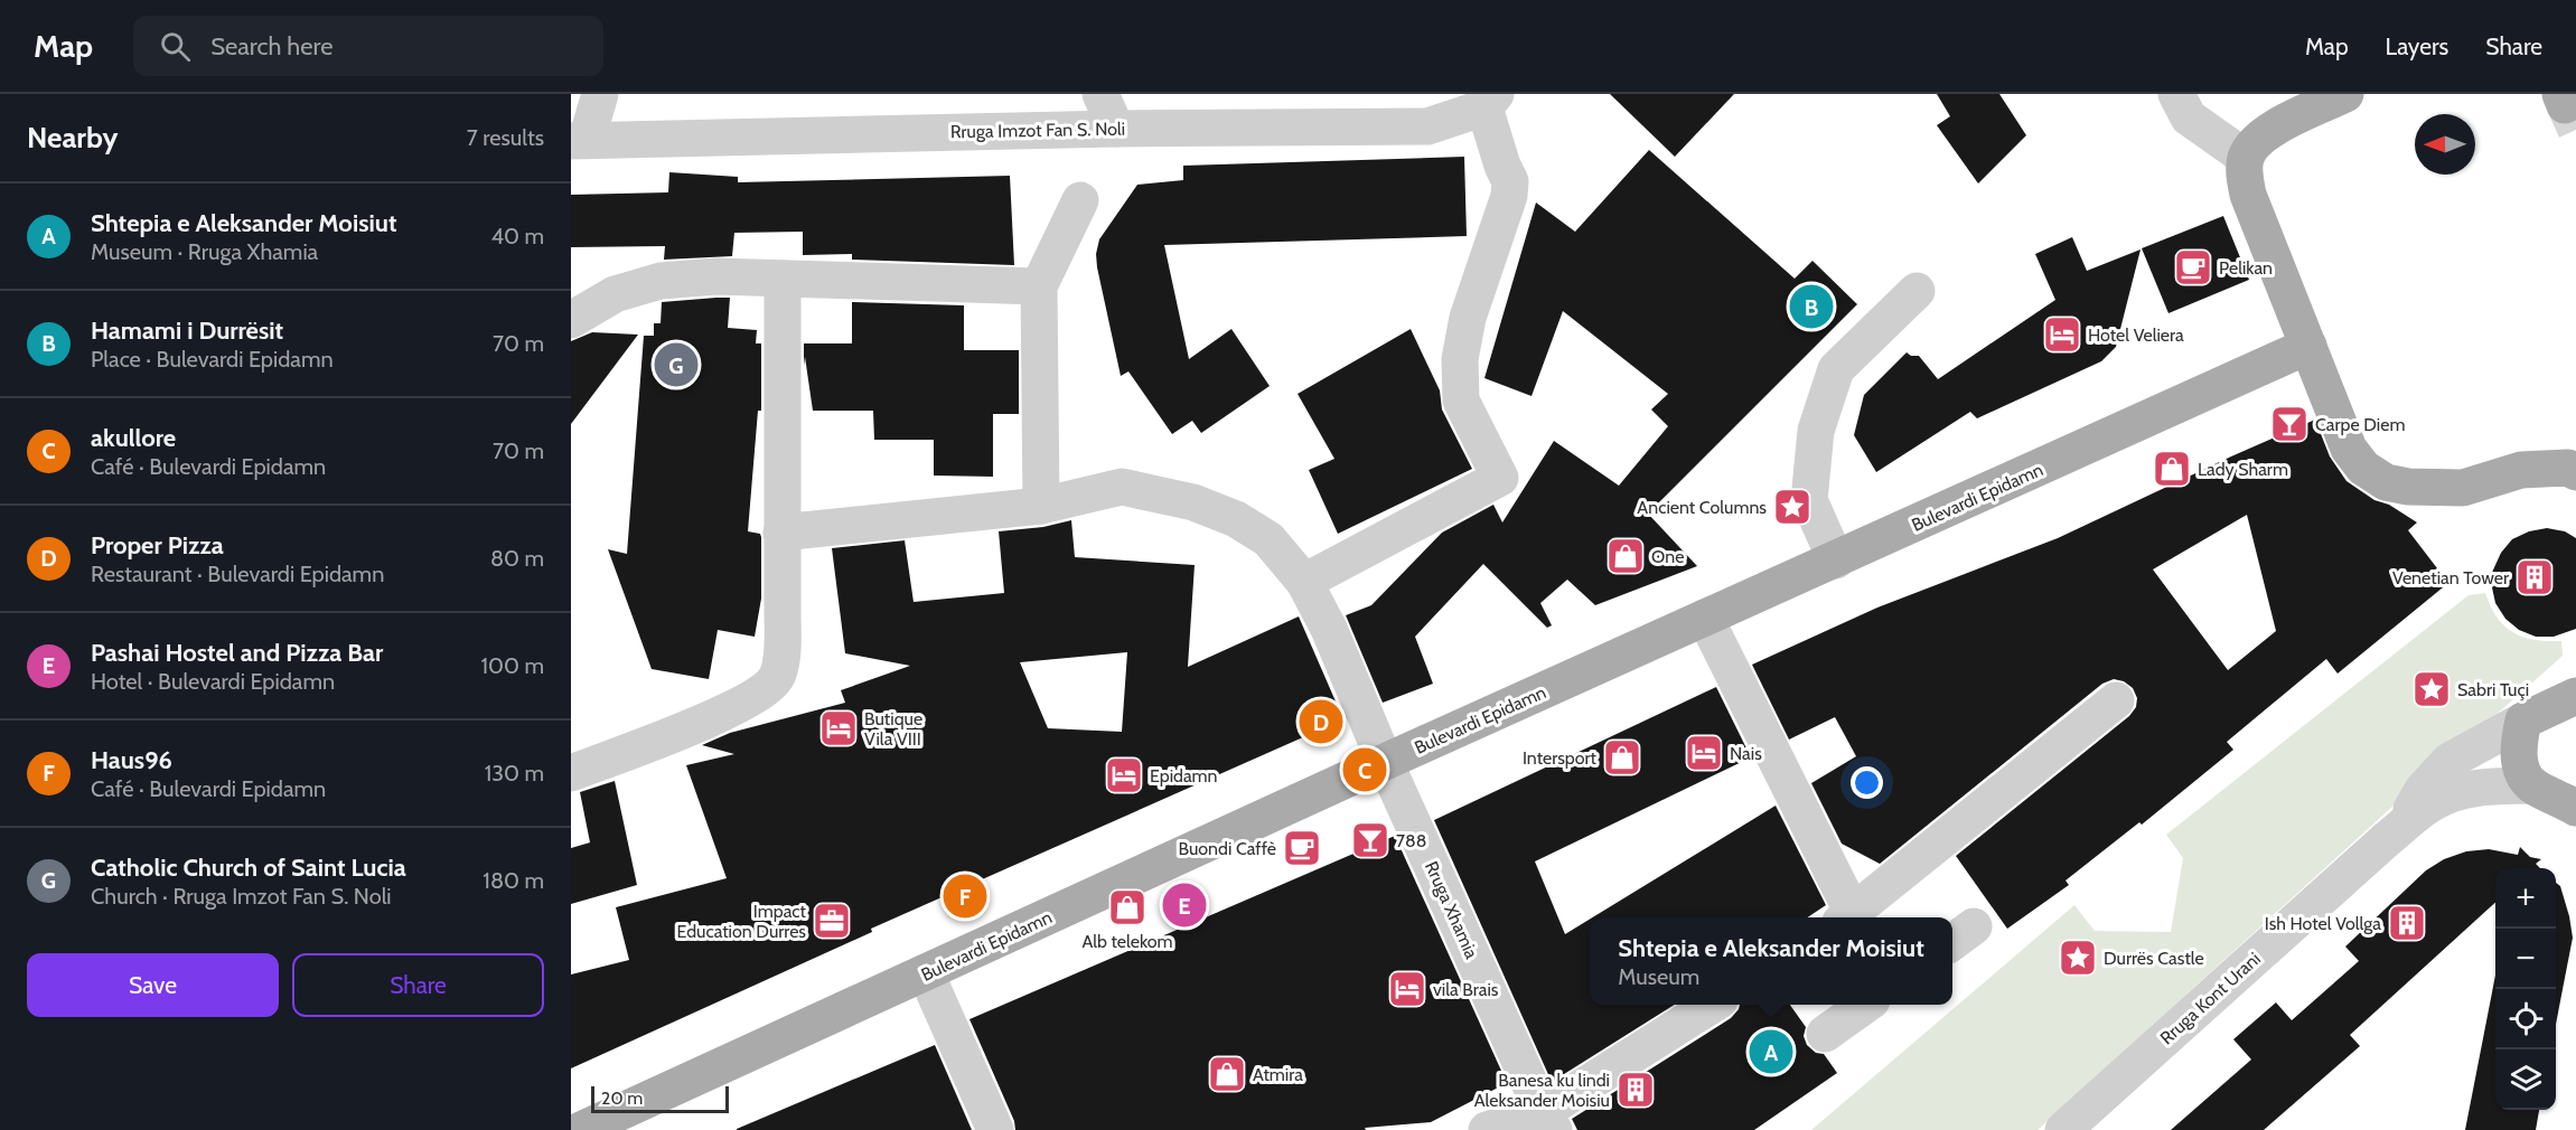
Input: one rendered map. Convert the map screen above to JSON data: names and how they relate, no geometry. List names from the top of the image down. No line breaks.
{"streets":{"main road":["Bulevardi Epidamn","Rruga Kont Urani"],"street":["Rruga Imzot Fan S. Noli","Rruga Xhamia"]},"crossings":[["Bulevardi Epidamn","Rruga Xhamia"]],"places":{"cafe":["Pelikan","Buondi Caffè"],"hotel":["Hotel Veliera","Butique Vila VIII","Nais","Epidamn","vila Brais"],"bar":["Carpe Diem","788"],"shop":["Lady Sharm","One","Intersport","Alb telekom","Atmira"],"place":["Ancient Columns","Sabri Tuçi","Durrës Castle"],"building":["Venetian Tower","Ish Hotel Vollga","Banesa ku lindi Aleksander Moisiu"],"office":["Impact Education Durres"]},"scale_bar":"20 m","north":"left","page":{"header":"Map","search":"Search here","nav":["Map","Layers","Share"],"heading":["Nearby","7 results"],"list":[{"mark":"A","name":"Shtepia e Aleksander Moisiut","note":"Museum · Rruga Xhamia","value":"40 m"},{"mark":"B","name":"Hamami i Durrësit","note":"Place · Bulevardi Epidamn","value":"70 m"},{"mark":"C","name":"akullore","note":"Café · Bulevardi Epidamn","value":"70 m"},{"mark":"D","name":"Proper Pizza","note":"Restaurant · Bulevardi Epidamn","value":"80 m"},{"mark":"E","name":"Pashai Hostel and Pizza Bar","note":"Hotel · Bulevardi Epidamn","value":"100 m"},{"mark":"F","name":"Haus96","note":"Café · Bulevardi Epidamn","value":"130 m"},{"mark":"G","name":"Catholic Church of Saint Lucia","note":"Church · Rruga Imzot Fan S. Noli","value":"180 m"}],"pins":["B","G","D","C","F","E","A"],"map_buttons":["+","−"],"popup":["Shtepia e Aleksander Moisiut","Museum"],"buttons":["Save","Share"],"scale":"20 m"}}
